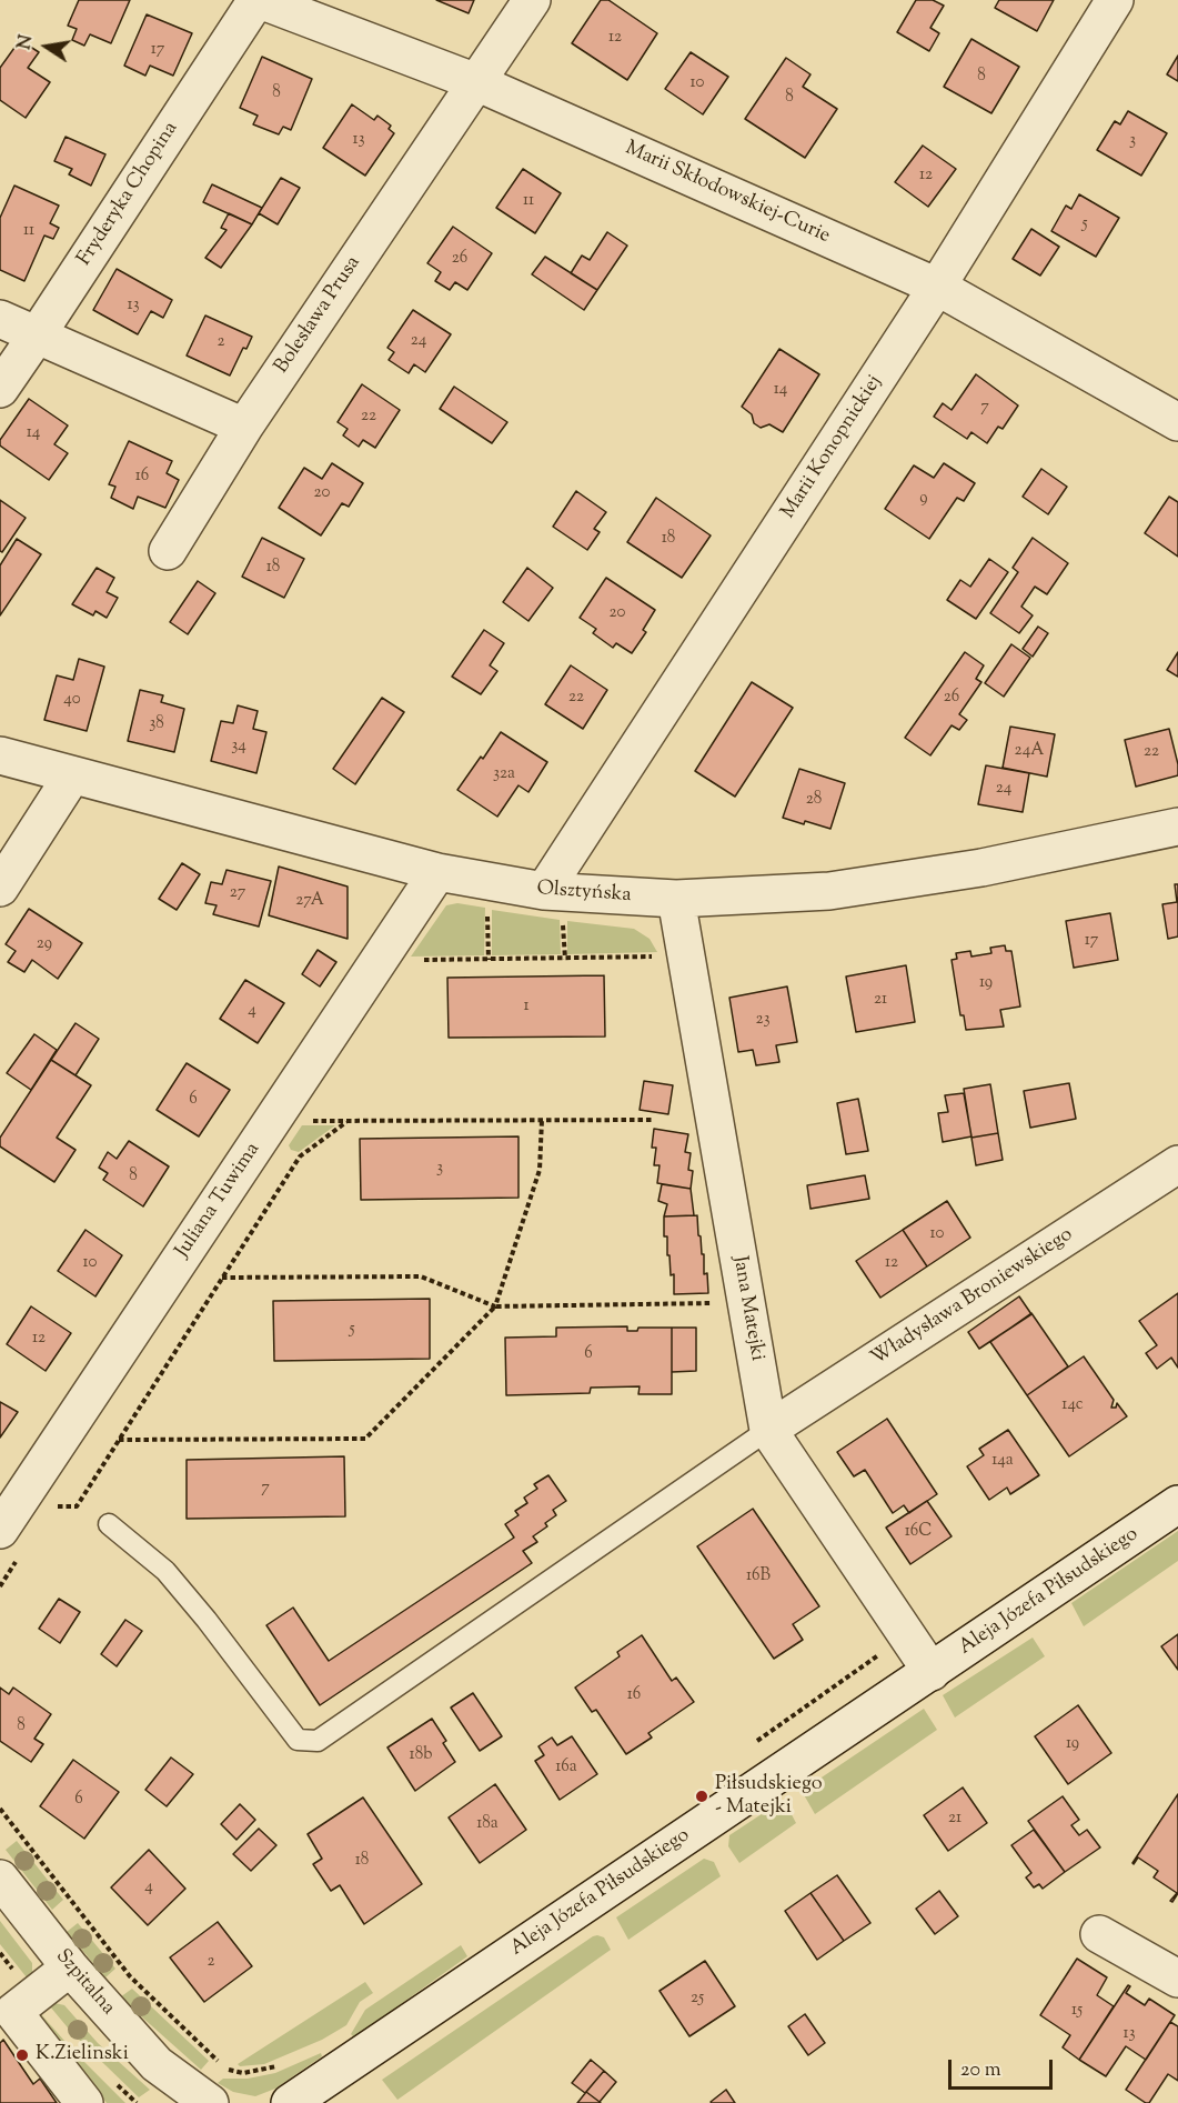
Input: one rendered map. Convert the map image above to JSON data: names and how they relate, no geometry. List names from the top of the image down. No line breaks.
{"streets":{"street":["Marii Skłodowskiej-Curie","Fryderyka Chopina","Bolesława Prusa","Marii Konopnickiej","Olsztyńska","Juliana Tuwima","Władysława Broniewskiego","Jana Matejki","Aleja Józefa Piłsudskiego","Szpitalna"]},"crossings":[["Marii Skłodowskiej-Curie","Fryderyka Chopina"],["Marii Skłodowskiej-Curie","Bolesława Prusa"],["Marii Skłodowskiej-Curie","Marii Konopnickiej"],["Marii Konopnickiej","Olsztyńska"],["Olsztyńska","Juliana Tuwima"],["Olsztyńska","Jana Matejki"],["Władysława Broniewskiego","Jana Matejki"],["Jana Matejki","Aleja Józefa Piłsudskiego"]],"places":["Piłsudskiego - Matejki","K.Zielinski"],"house_numbers":["12","17","8","10","8","8","13","3","12","11","5","11","26","13","24","2","14","7","22","14","16","20","9","18","18","20","22","26","40","38","34","24A","22","32a","24","28","27","27A","17","29","19","21","1","4","23","6","3","8","10","10","12","5","12","6","14c","14a","7","16C","16B","16","8","19","18b","16a","6","21","18a","18","4","2","25","15","13"],"scale_bar":"20 m","north":"left"}
